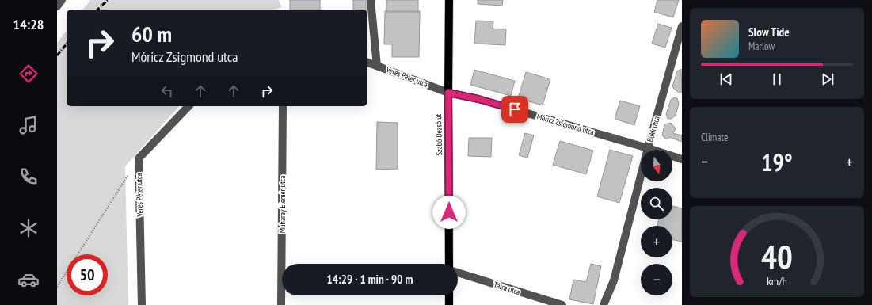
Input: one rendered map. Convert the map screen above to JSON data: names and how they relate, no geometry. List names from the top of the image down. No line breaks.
{"streets":{"main road":["Szabó Dezső út"],"street":["Veres Péter utca","Móricz Zsigmond utca","Bükk utca","Muharay Elemér utca","Tátra utca"]},"crossings":[["Veres Péter utca","Móricz Zsigmond utca"],["Veres Péter utca","Szabó Dezső út"],["Móricz Zsigmond utca","Bükk utca"],["Móricz Zsigmond utca","Szabó Dezső út"]],"north":"bottom","page":{"tabs":"14:28","turn":["60 m","Móricz Zsigmond utca"],"song":["Slow Tide","Marlow"],"tile":"Climate","heat":["−","19°","+"],"map_buttons":["+","−"],"limit":"50","trip":"14:29 · 1 min · 90 m","gauge":["40","km/h"]}}
